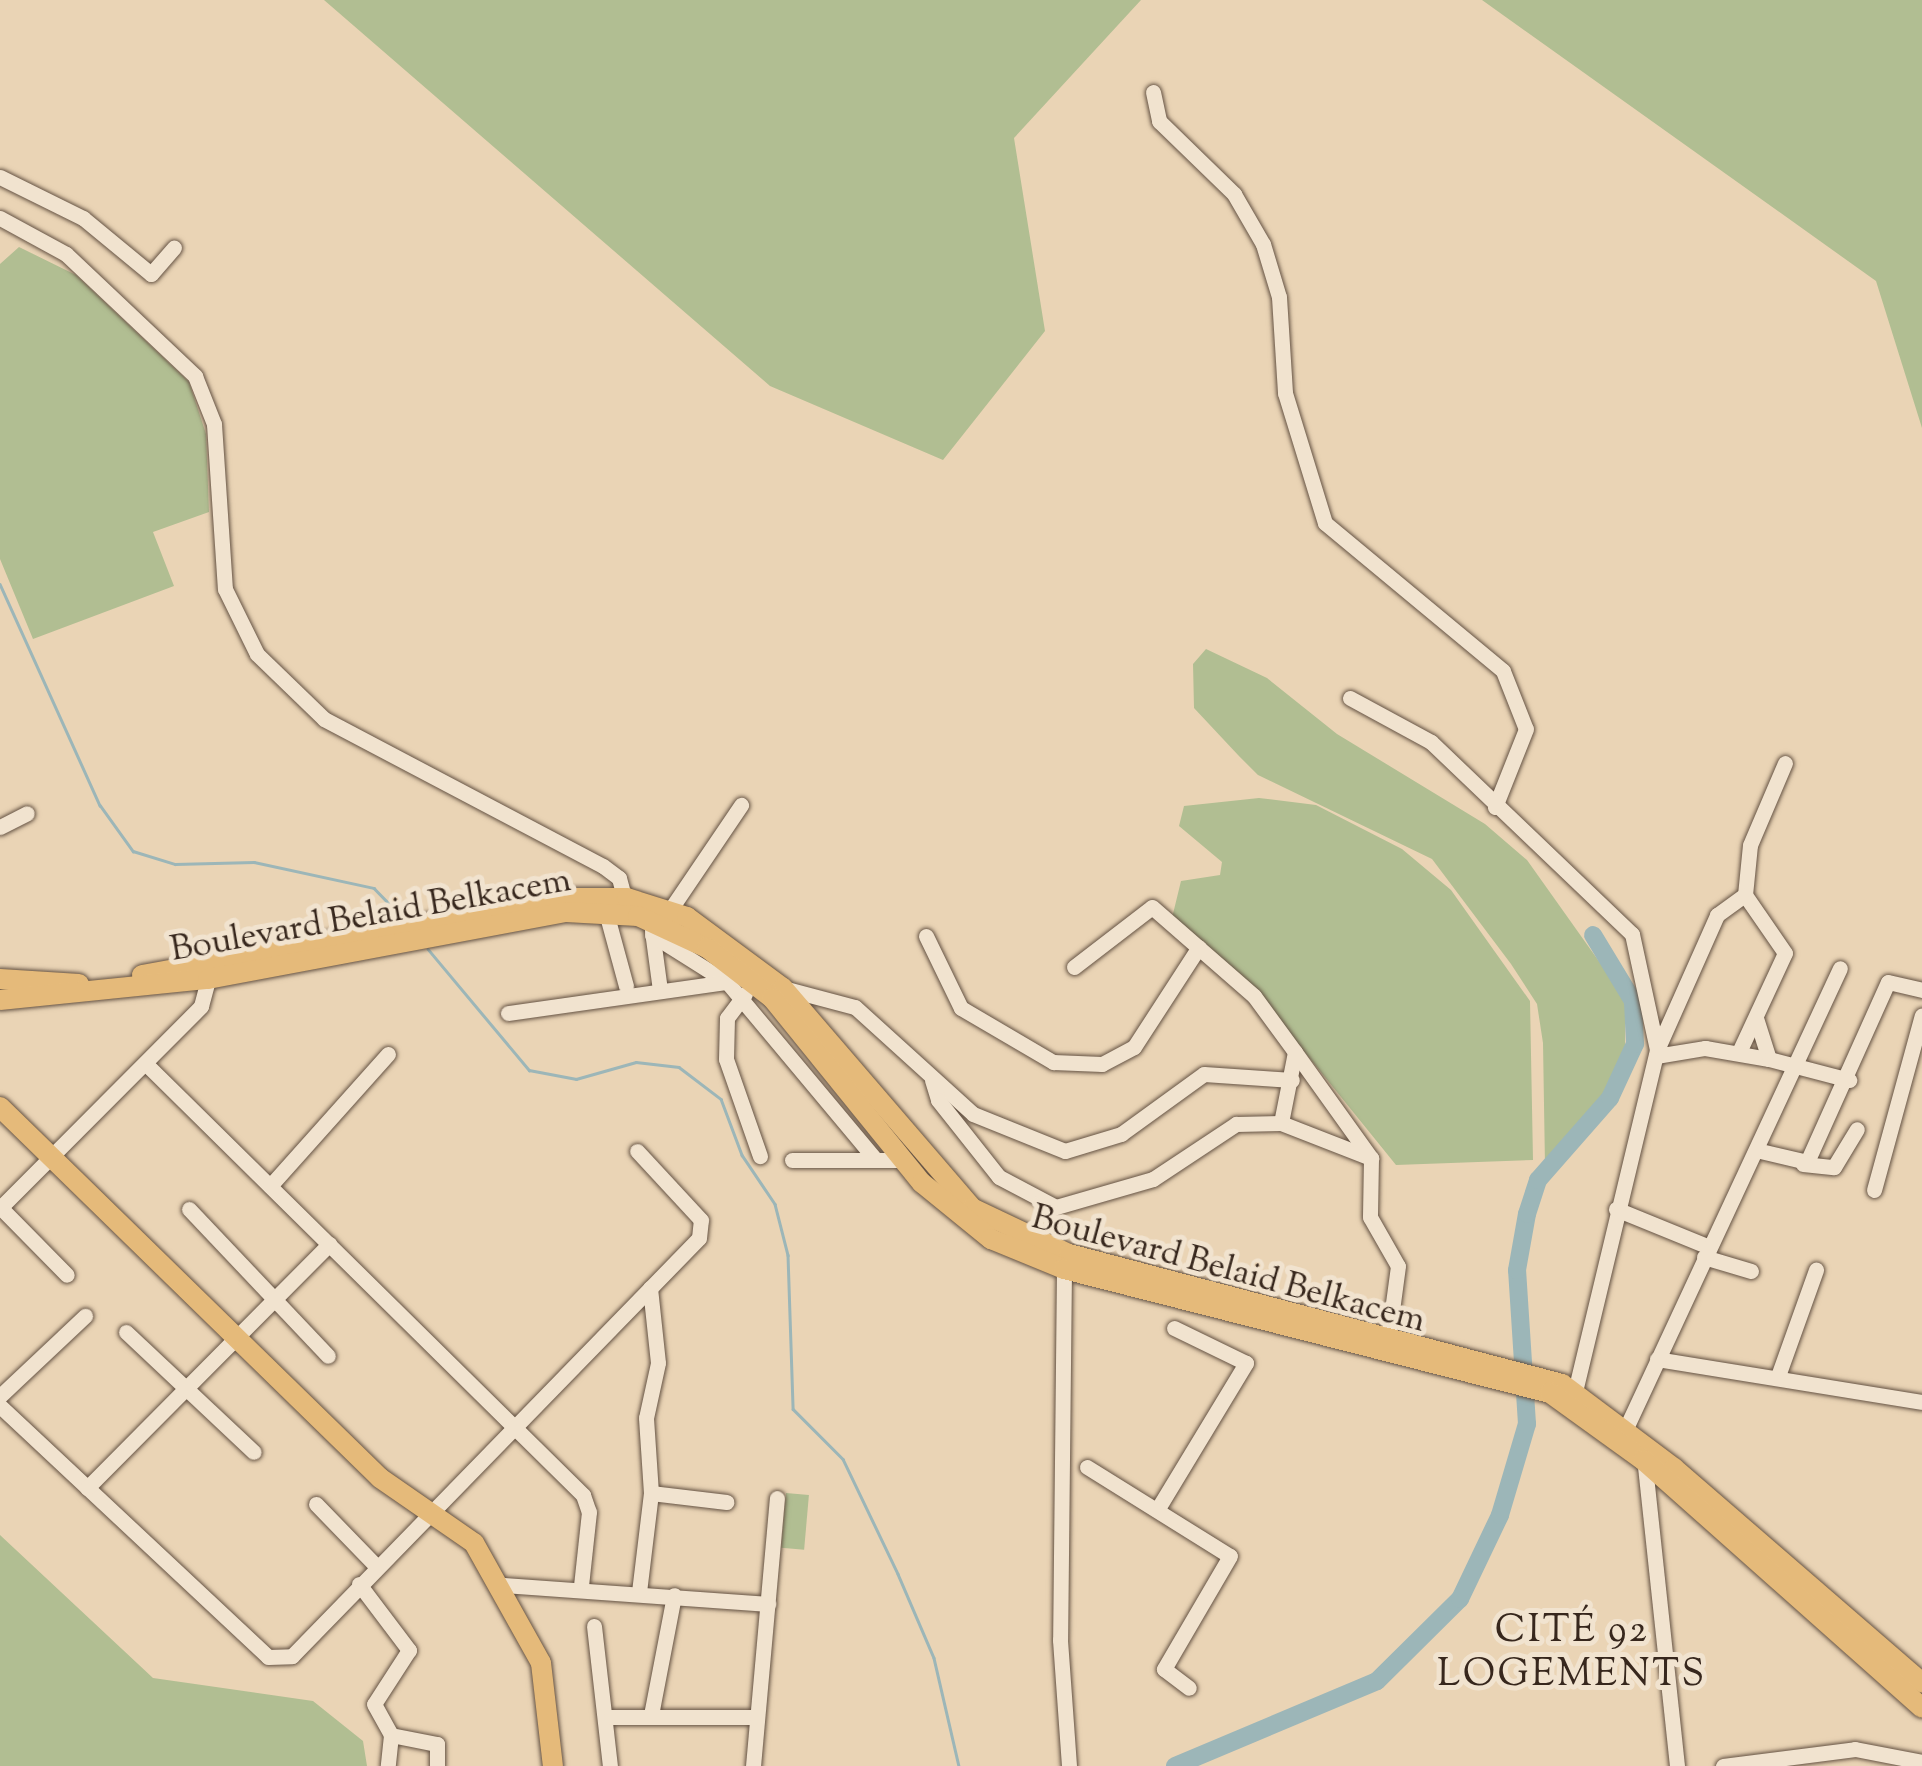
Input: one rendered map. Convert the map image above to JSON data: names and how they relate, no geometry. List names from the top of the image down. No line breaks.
{"streets":{"main road":["Boulevard Belaid Belkacem"]},"districts":["CITÉ 92 LOGEMENTS"]}
